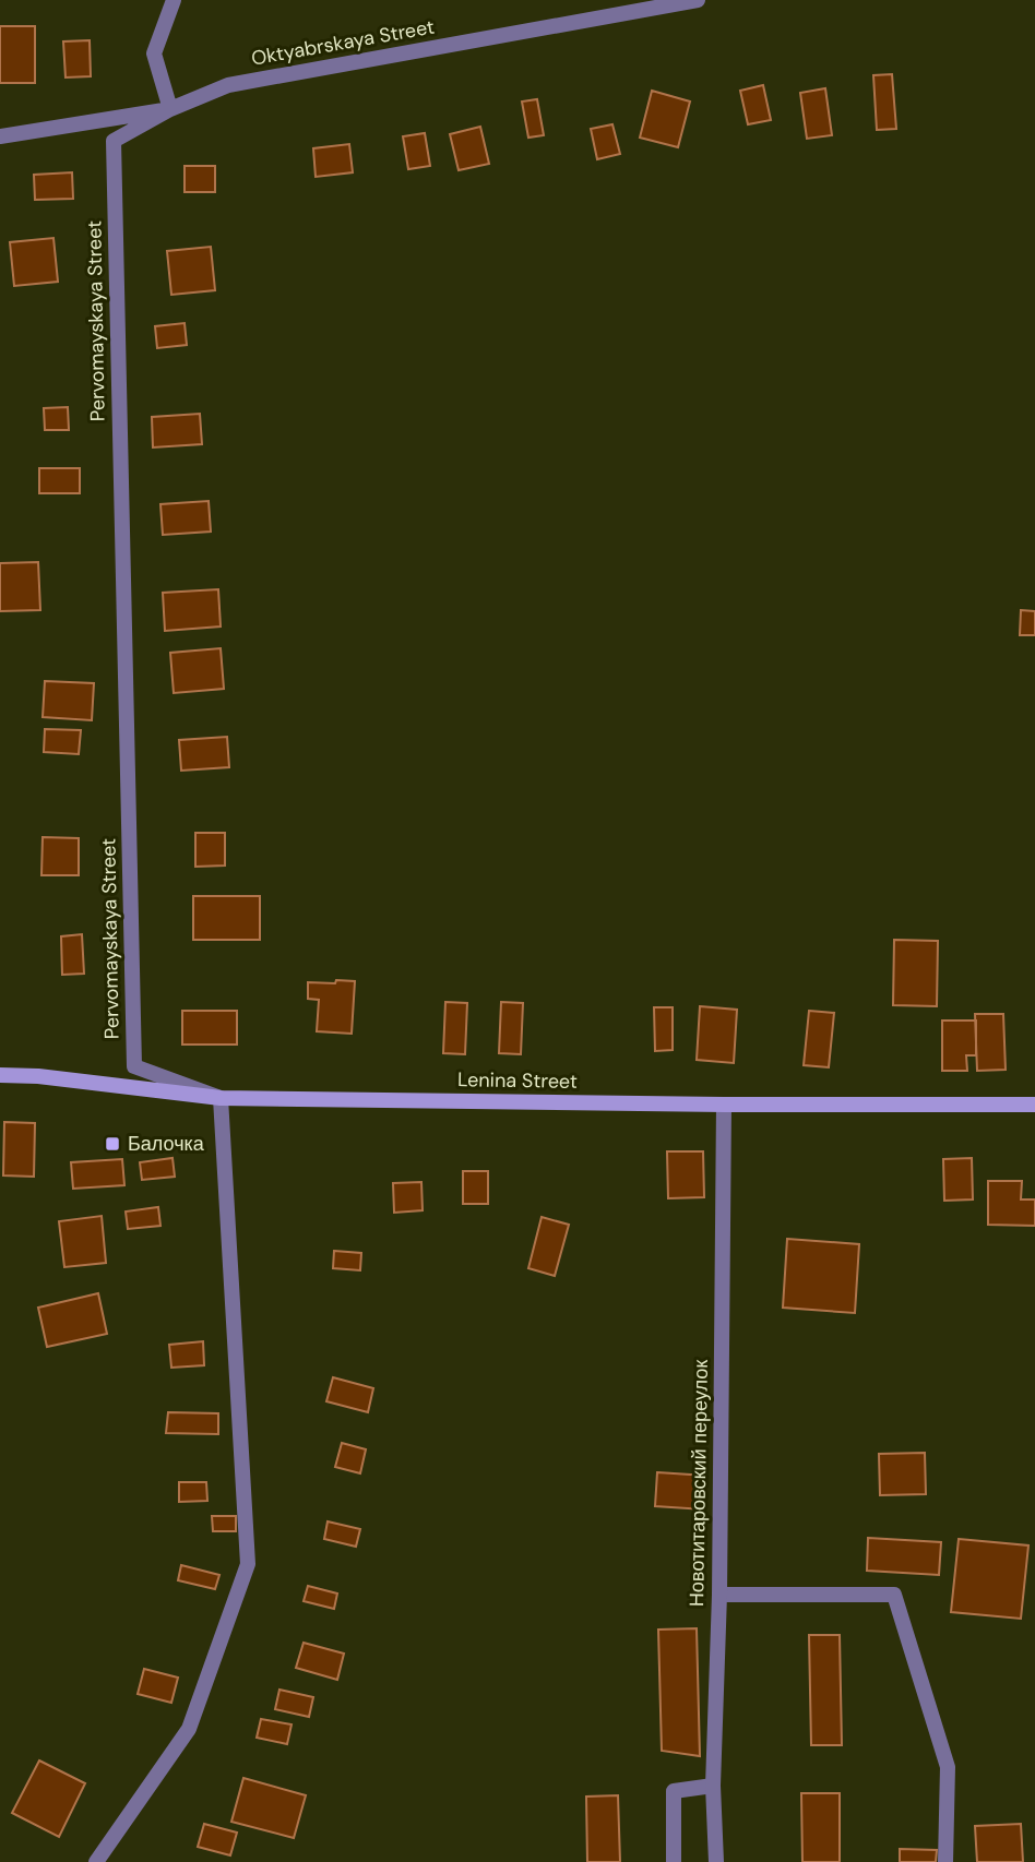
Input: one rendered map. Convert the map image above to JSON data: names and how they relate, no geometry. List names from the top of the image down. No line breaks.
{"streets":{"street":["Oktyabrskaya Street","Pervomayskaya Street","Lenina Street","Новотитаровский переулок"]},"crossings":[["Oktyabrskaya Street","Pervomayskaya Street"],["Pervomayskaya Street","Lenina Street"],["Lenina Street","Новотитаровский переулок"]],"places":{"transit":["Балочка"]}}
